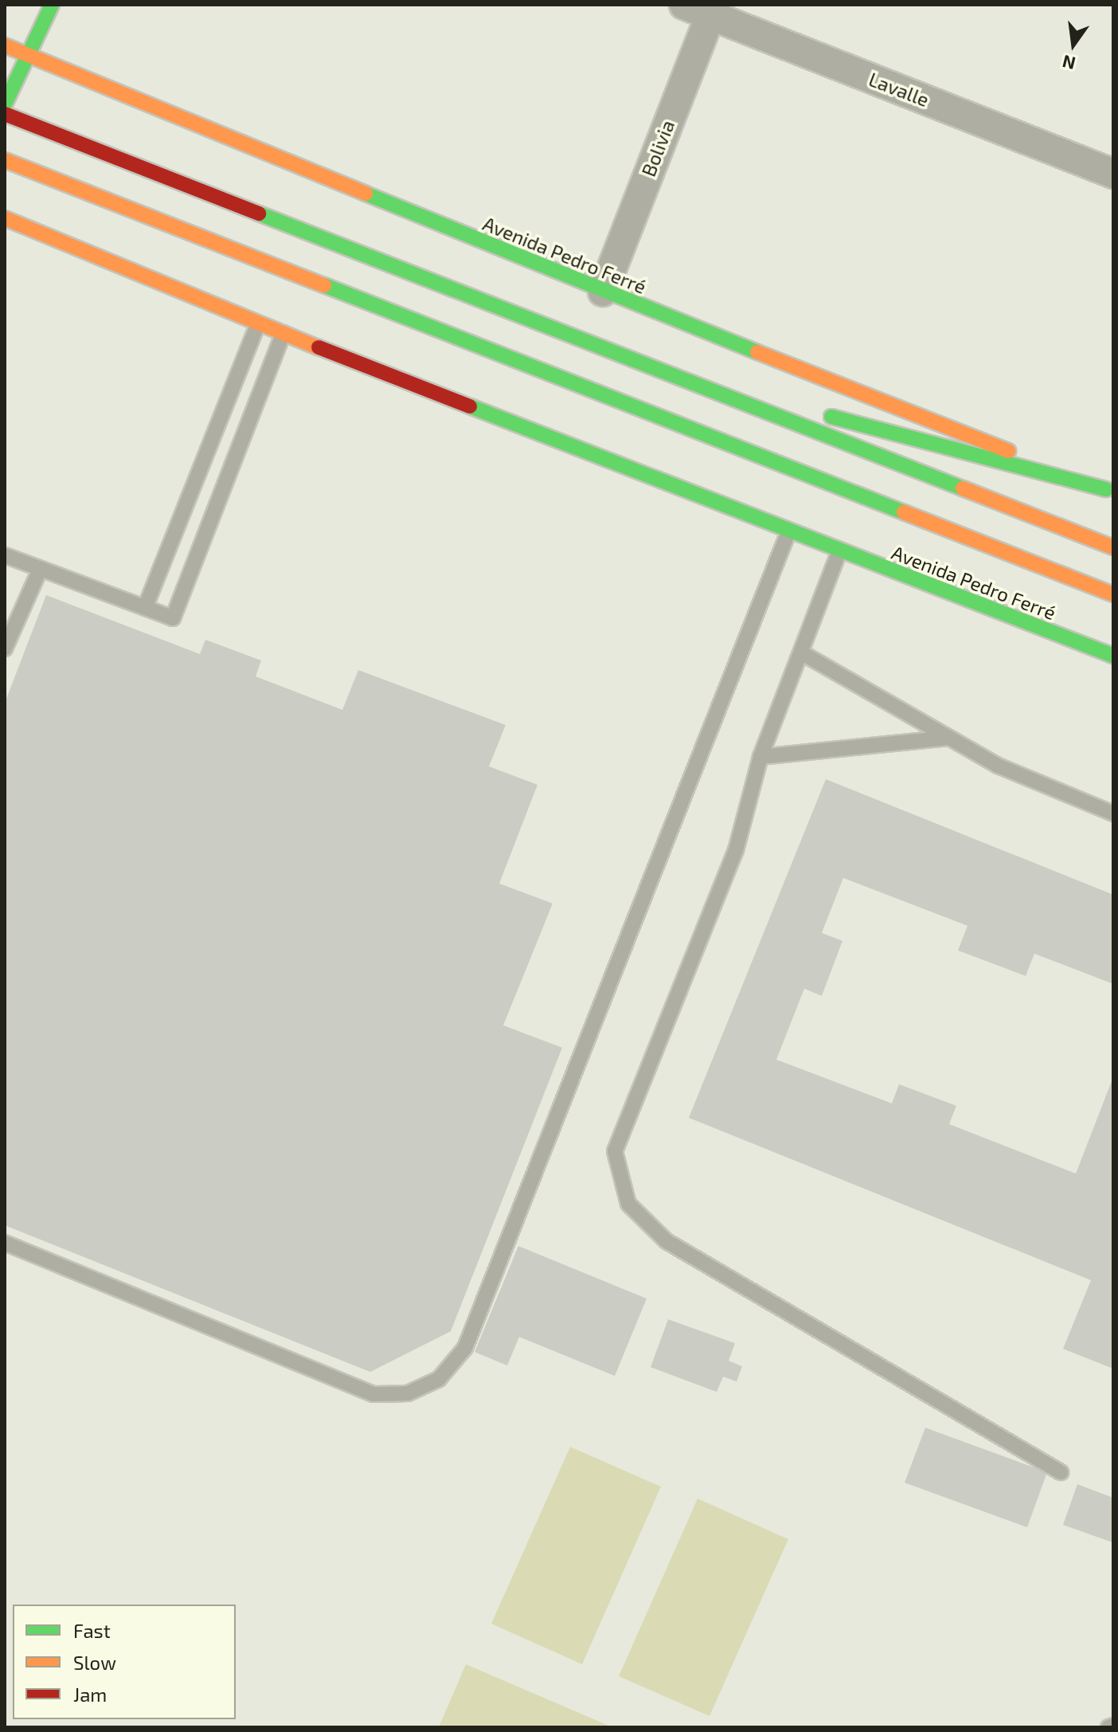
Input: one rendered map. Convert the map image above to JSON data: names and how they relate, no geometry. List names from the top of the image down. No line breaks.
{"streets":{"main road":["Avenida Pedro Ferré"],"street":["Lavalle","Bolivia"]},"crossings":[["Lavalle","Bolivia"],["Bolivia","Avenida Pedro Ferré"]],"legend":["Fast","Slow","Jam"],"north":"bottom"}
